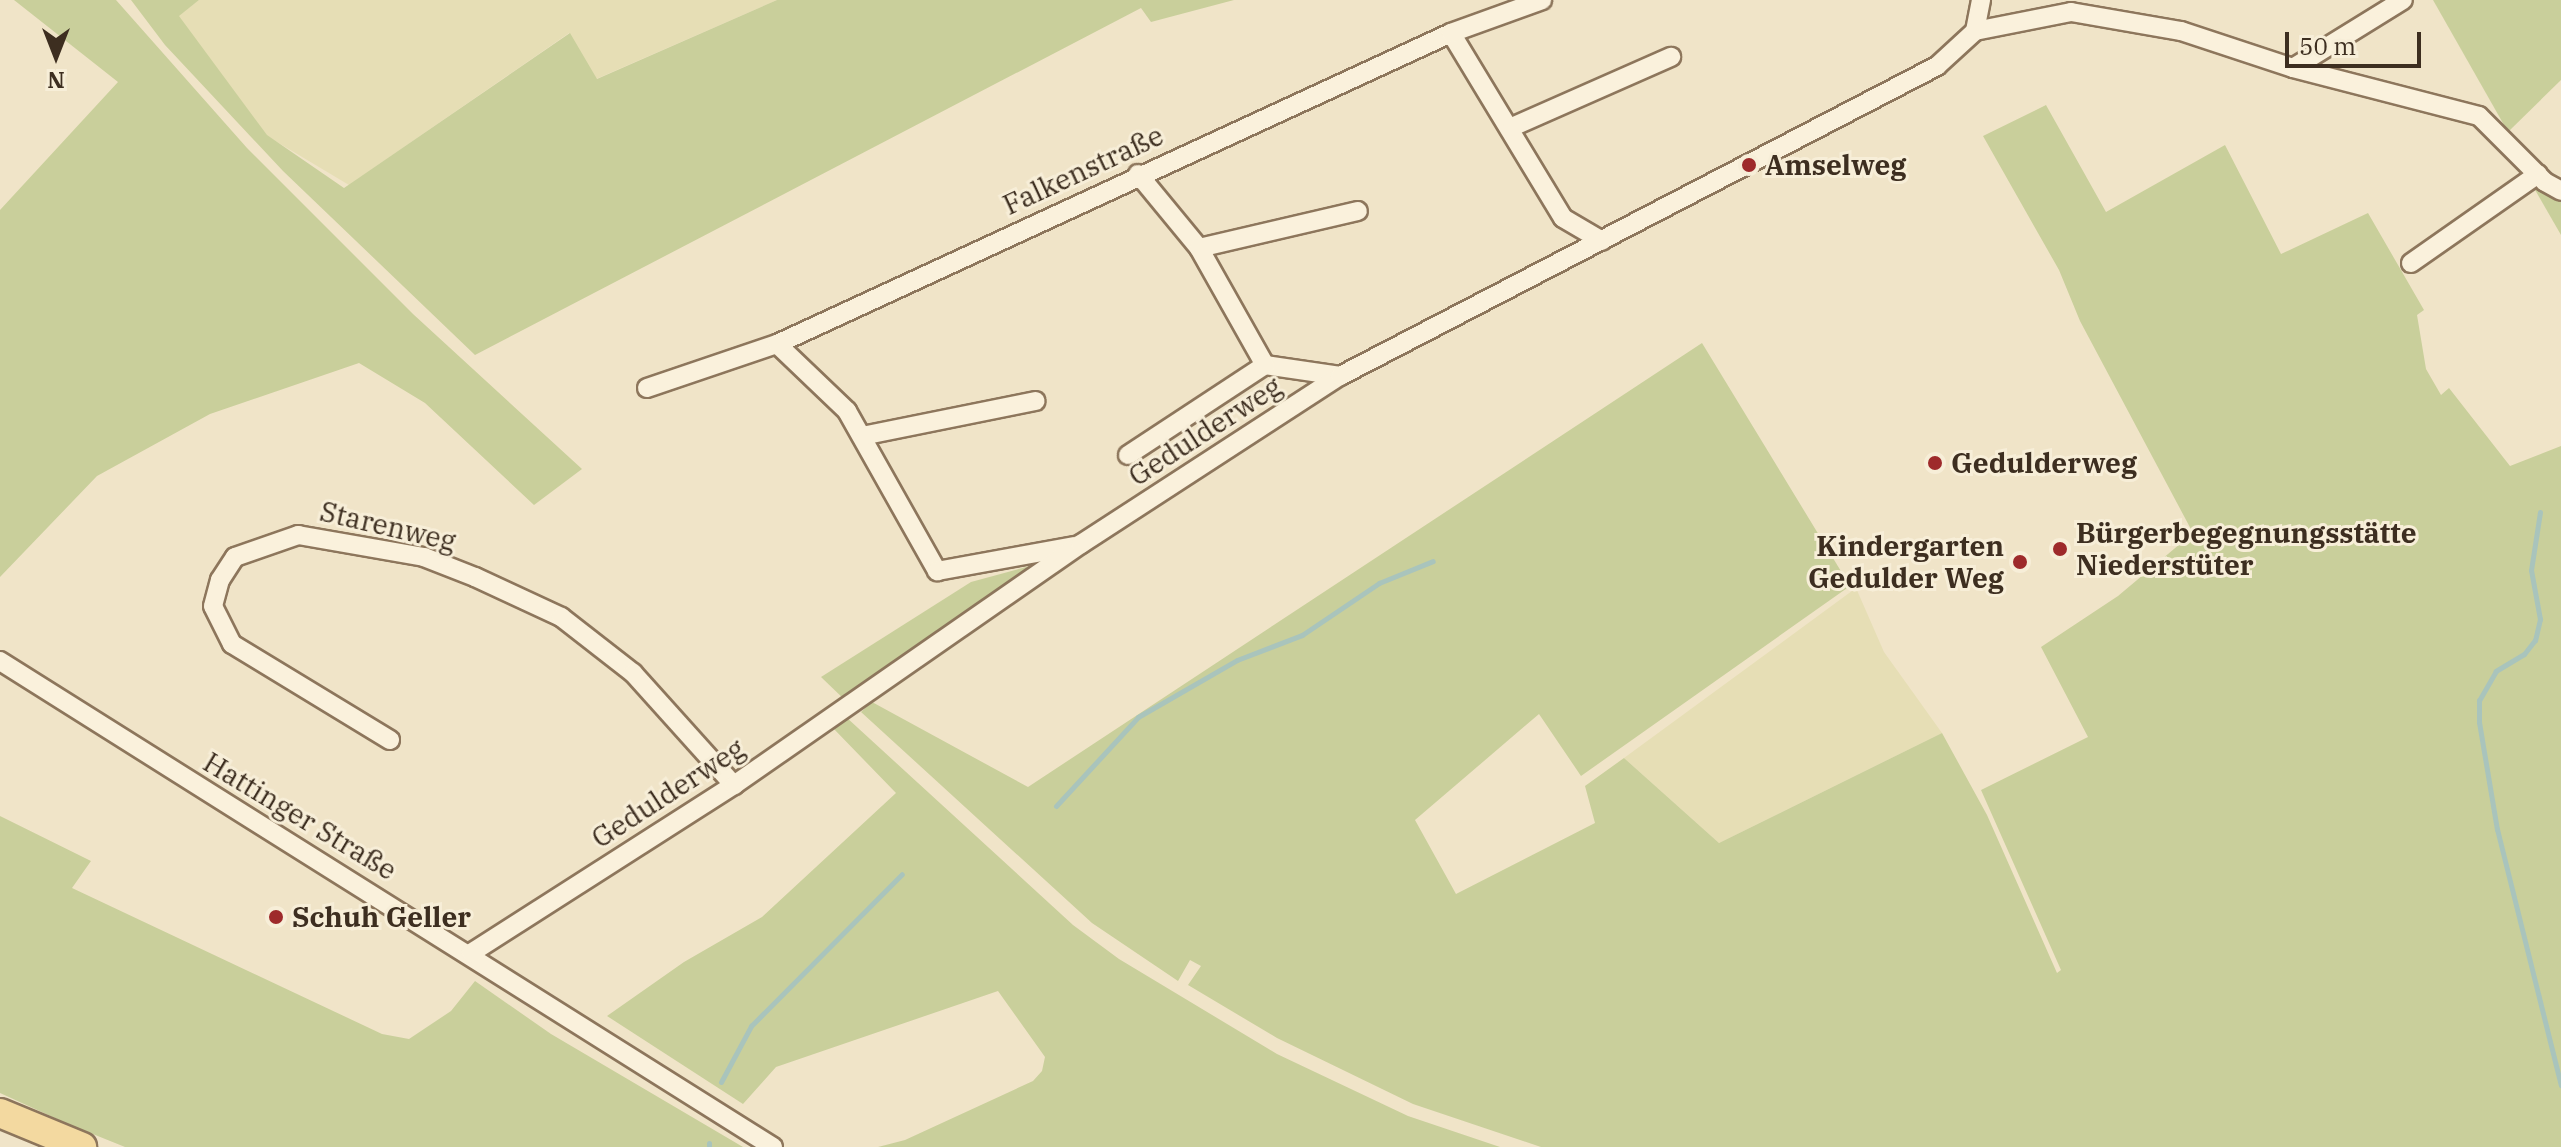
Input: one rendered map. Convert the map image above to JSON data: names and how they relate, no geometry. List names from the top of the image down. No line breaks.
{"streets":{"street":["Falkenstraße","Gedulderweg","Starenweg","Hattinger Straße"]},"crossings":[["Gedulderweg","Starenweg"],["Gedulderweg","Hattinger Straße"]],"places":["Amselweg","Gedulderweg","Bürgerbegegnungsstätte Niederstüter","Kindergarten Gedulder Weg","Schuh Geller"],"scale_bar":"50 m","north":"bottom"}
